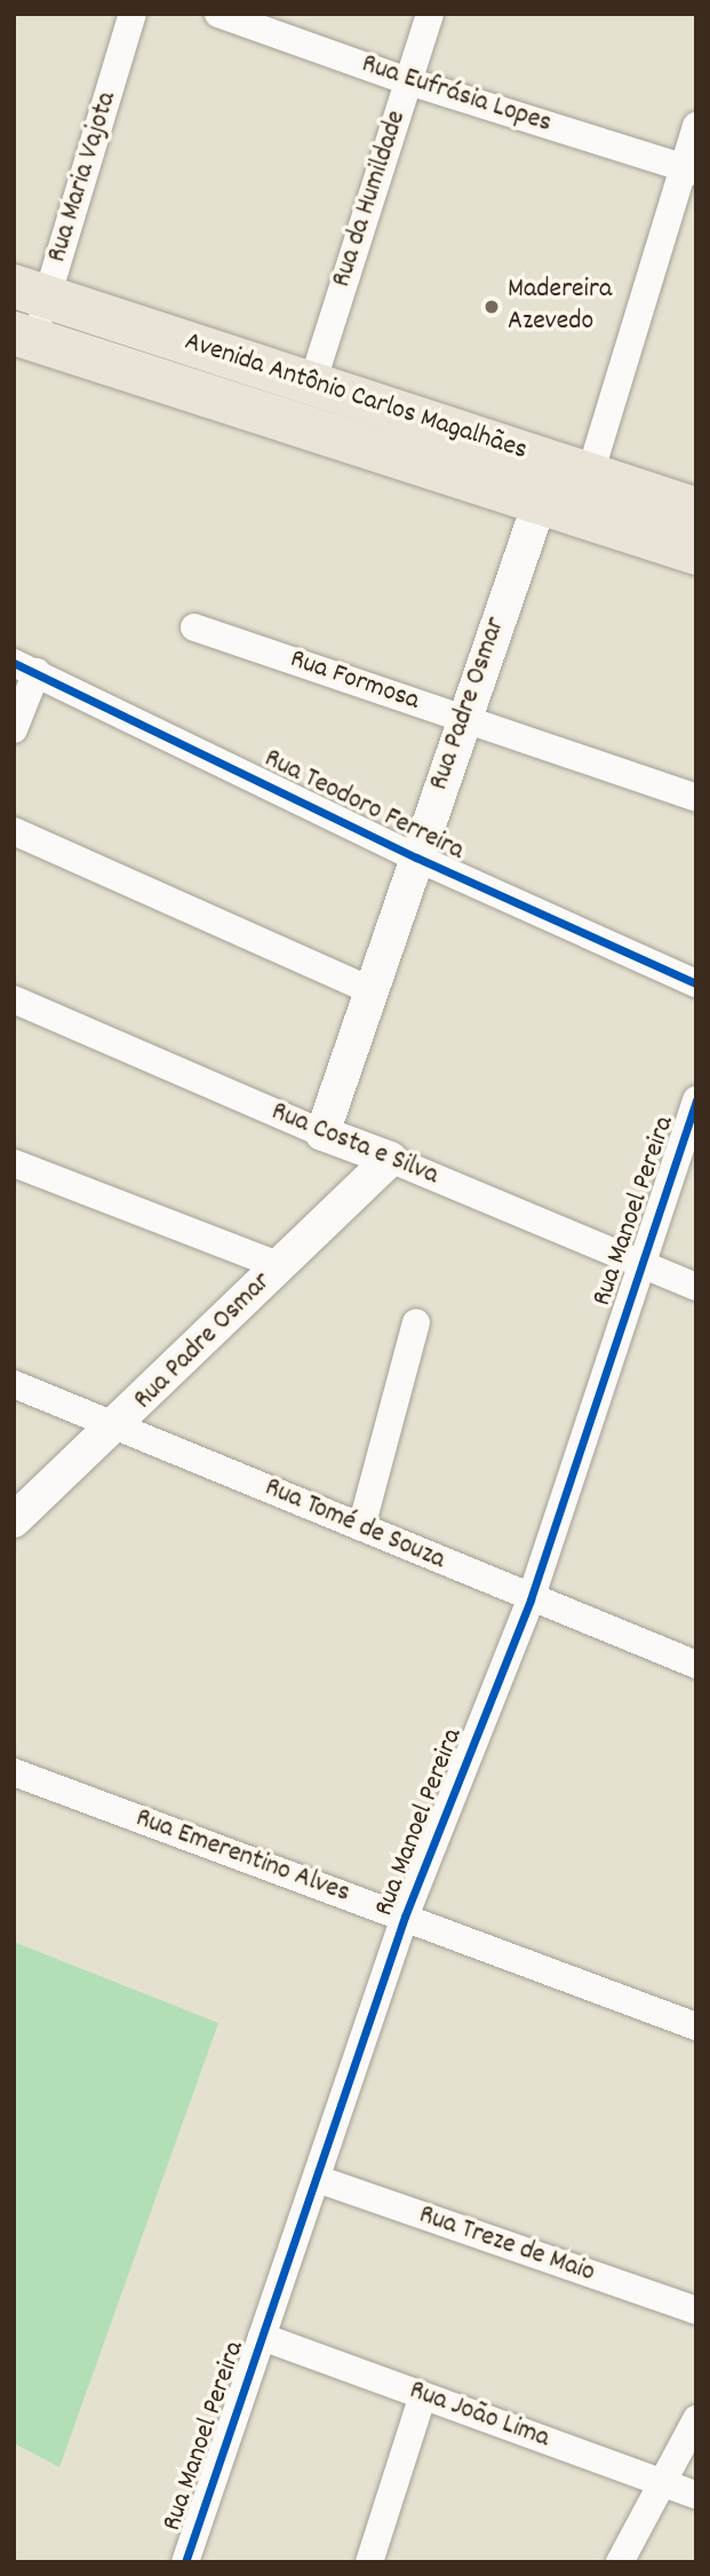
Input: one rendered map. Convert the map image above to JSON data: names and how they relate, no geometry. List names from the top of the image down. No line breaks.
{"streets":{"main road":["Avenida Antônio Carlos Magalhães"],"street":["Rua Eufrásia Lopes","Rua Maria Vajota","Rua da Humildade","Rua Formosa","Rua Padre Osmar","Rua Teodoro Ferreira","Rua Costa e Silva","Rua Manoel Pereira","Rua Tomé de Souza","Rua Emerentino Alves","Rua Treze de Maio","Rua João Lima"]},"crossings":[["Rua Eufrásia Lopes","Rua da Humildade"],["Rua Maria Vajota","Avenida Antônio Carlos Magalhães"],["Rua da Humildade","Avenida Antônio Carlos Magalhães"],["Avenida Antônio Carlos Magalhães","Rua Padre Osmar"],["Rua Formosa","Rua Padre Osmar"],["Rua Padre Osmar","Rua Teodoro Ferreira"],["Rua Padre Osmar","Rua Costa e Silva"],["Rua Padre Osmar","Rua Tomé de Souza"],["Rua Costa e Silva","Rua Manoel Pereira"],["Rua Manoel Pereira","Rua Tomé de Souza"],["Rua Manoel Pereira","Rua Emerentino Alves"],["Rua Manoel Pereira","Rua Treze de Maio"],["Rua Manoel Pereira","Rua João Lima"]],"places":["Madereira Azevedo"]}
